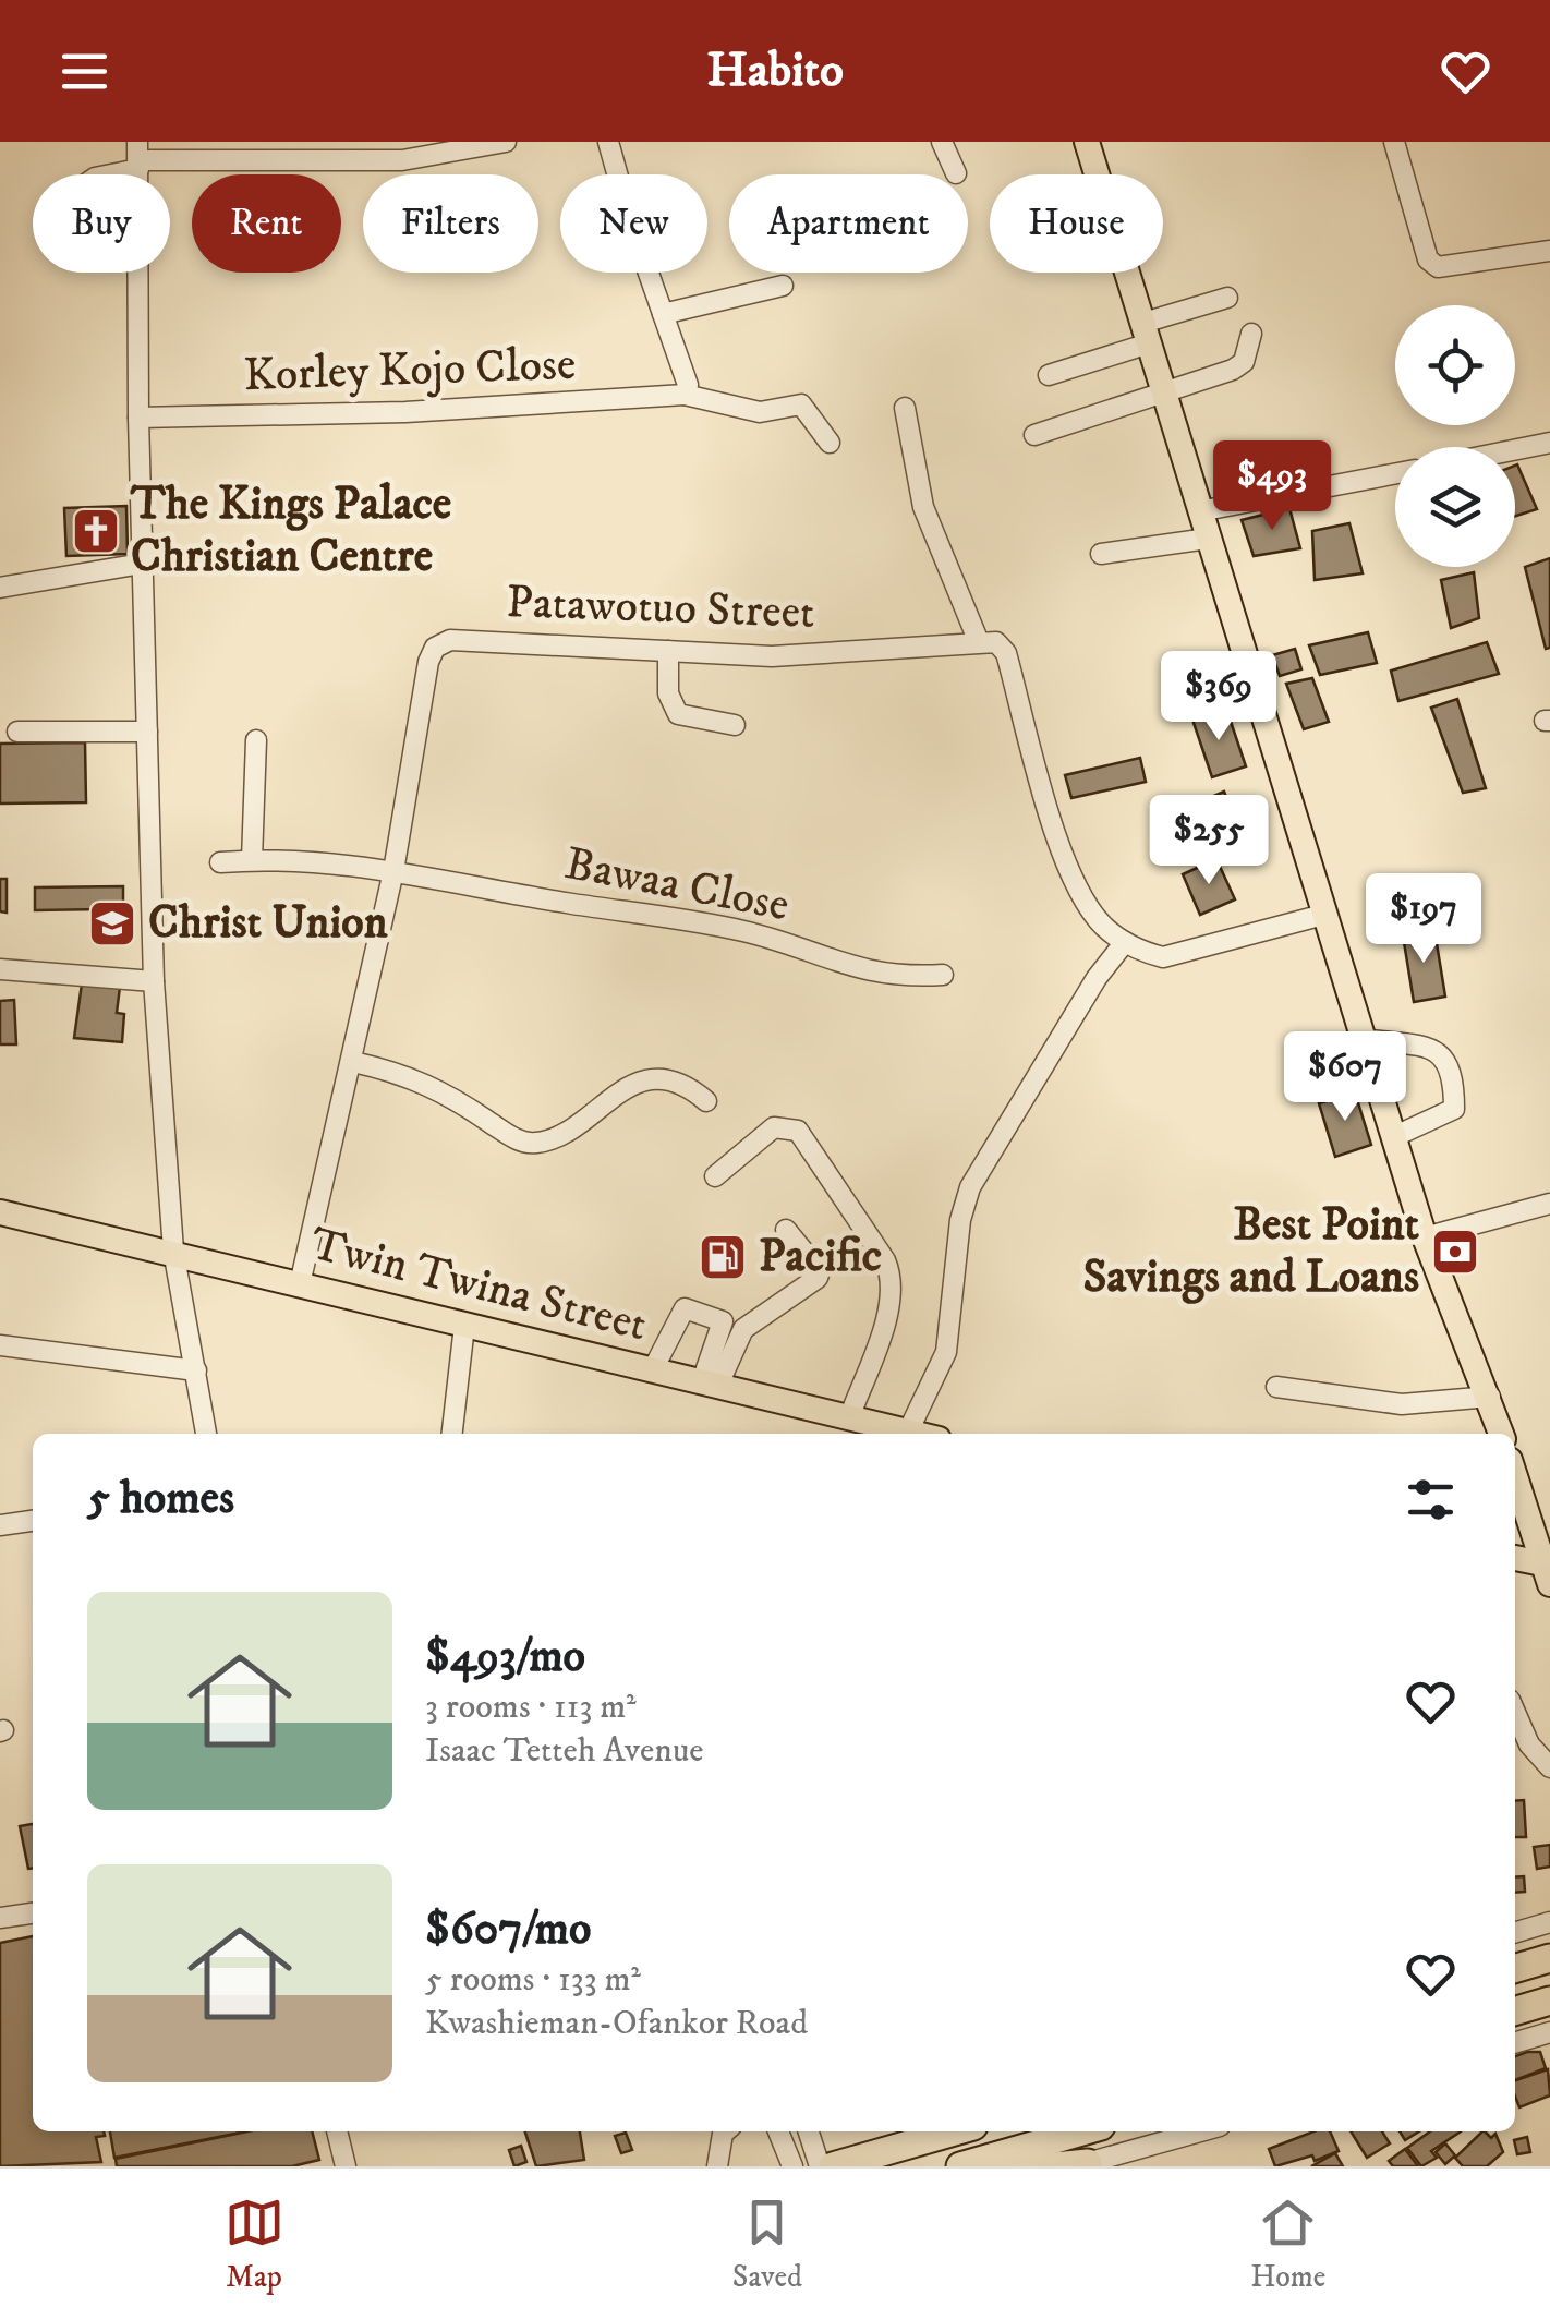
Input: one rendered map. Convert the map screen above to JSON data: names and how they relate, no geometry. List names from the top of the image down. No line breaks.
{"streets":{"main road":["Twin Twina Street"],"street":["Korley Kojo Close","Patawotuo Street","Bawaa Close"]},"crossings":[["Patawotuo Street","Bawaa Close"],["Patawotuo Street","Twin Twina Street"]],"places":{"church":["The Kings Palace Christian Centre"],"school or university":["Christ Union"],"bank":["Best Point Savings and Loans"],"fuel station":["Pacific"]},"page":{"header":"Habito","chip":["Buy","Rent","Filters","New","Apartment","House"],"price":["$493","$369","$255","$197","$607"],"heading":"5 homes","list":[{"name":"$493/mo","note":"3 rooms · 113 m² · Isaac Tetteh Avenue"},{"name":"$607/mo","note":"5 rooms · 133 m² · Kwashieman-Ofankor Road"}],"tabs":["Map","Saved","Home"]}}
